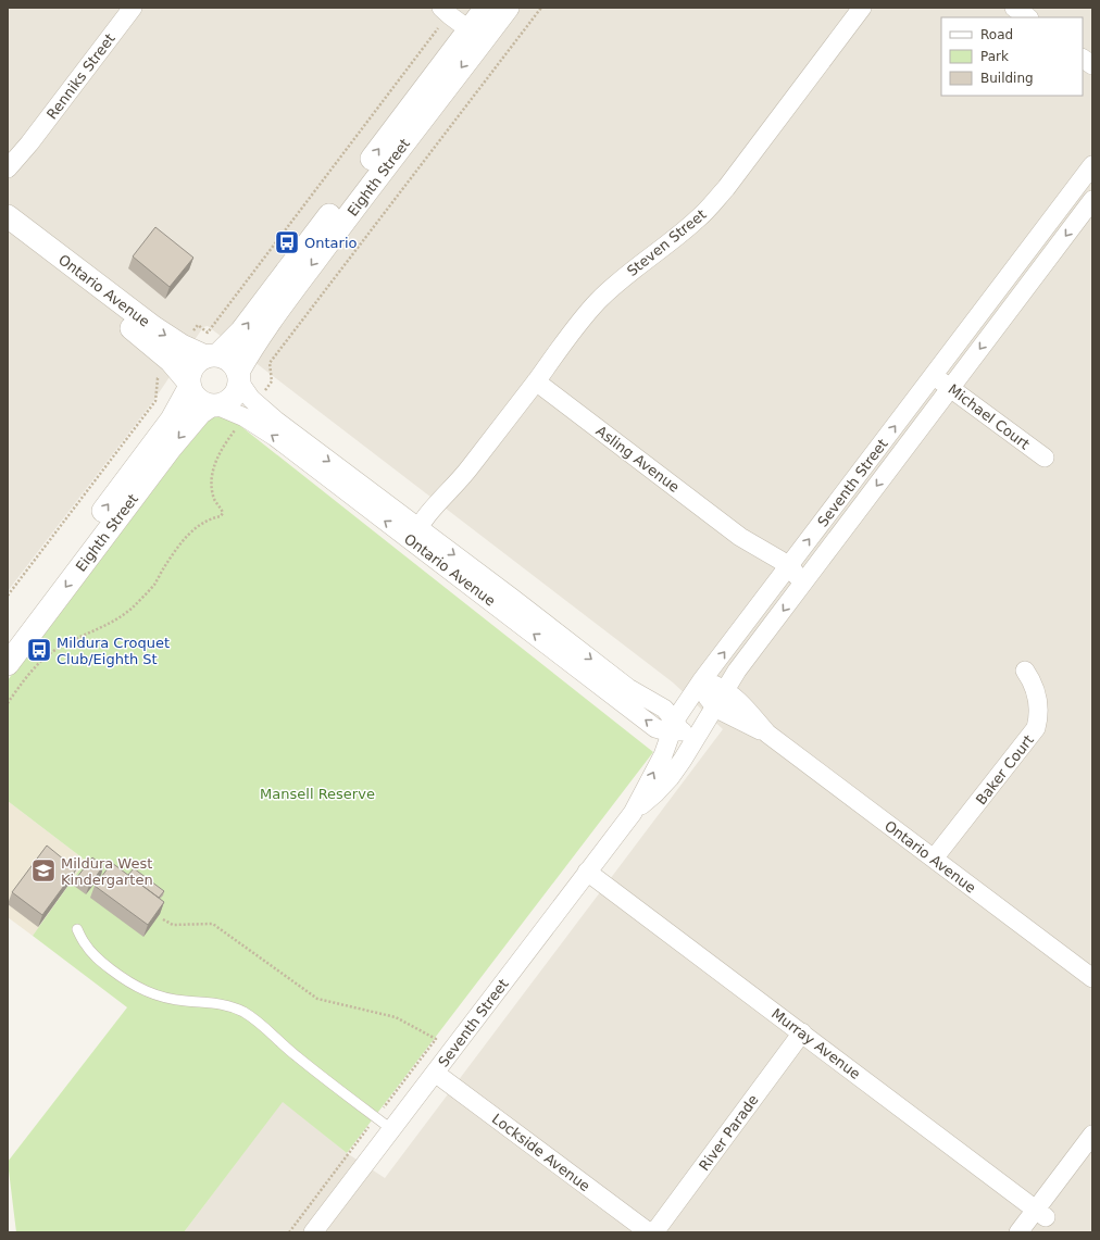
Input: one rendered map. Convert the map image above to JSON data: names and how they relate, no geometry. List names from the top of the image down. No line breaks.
{"streets":{"street":["Renniks Street","Eighth Street","Steven Street","Ontario Avenue","Michael Court","Asling Avenue","Seventh Street","Baker Court","Murray Avenue","River Parade","Lockside Avenue"]},"crossings":[["Eighth Street","Ontario Avenue"],["Steven Street","Ontario Avenue"],["Steven Street","Asling Avenue"],["Ontario Avenue","Seventh Street"],["Ontario Avenue","Baker Court"],["Michael Court","Seventh Street"],["Asling Avenue","Seventh Street"],["Seventh Street","Murray Avenue"],["Seventh Street","Lockside Avenue"],["Murray Avenue","River Parade"]],"parks":["Mansell Reserve"],"places":{"bus stop":["Ontario","Mildura Croquet Club/Eighth St"],"school or university":["Mildura West Kindergarten"]},"legend":["Road","Park","Building"]}
